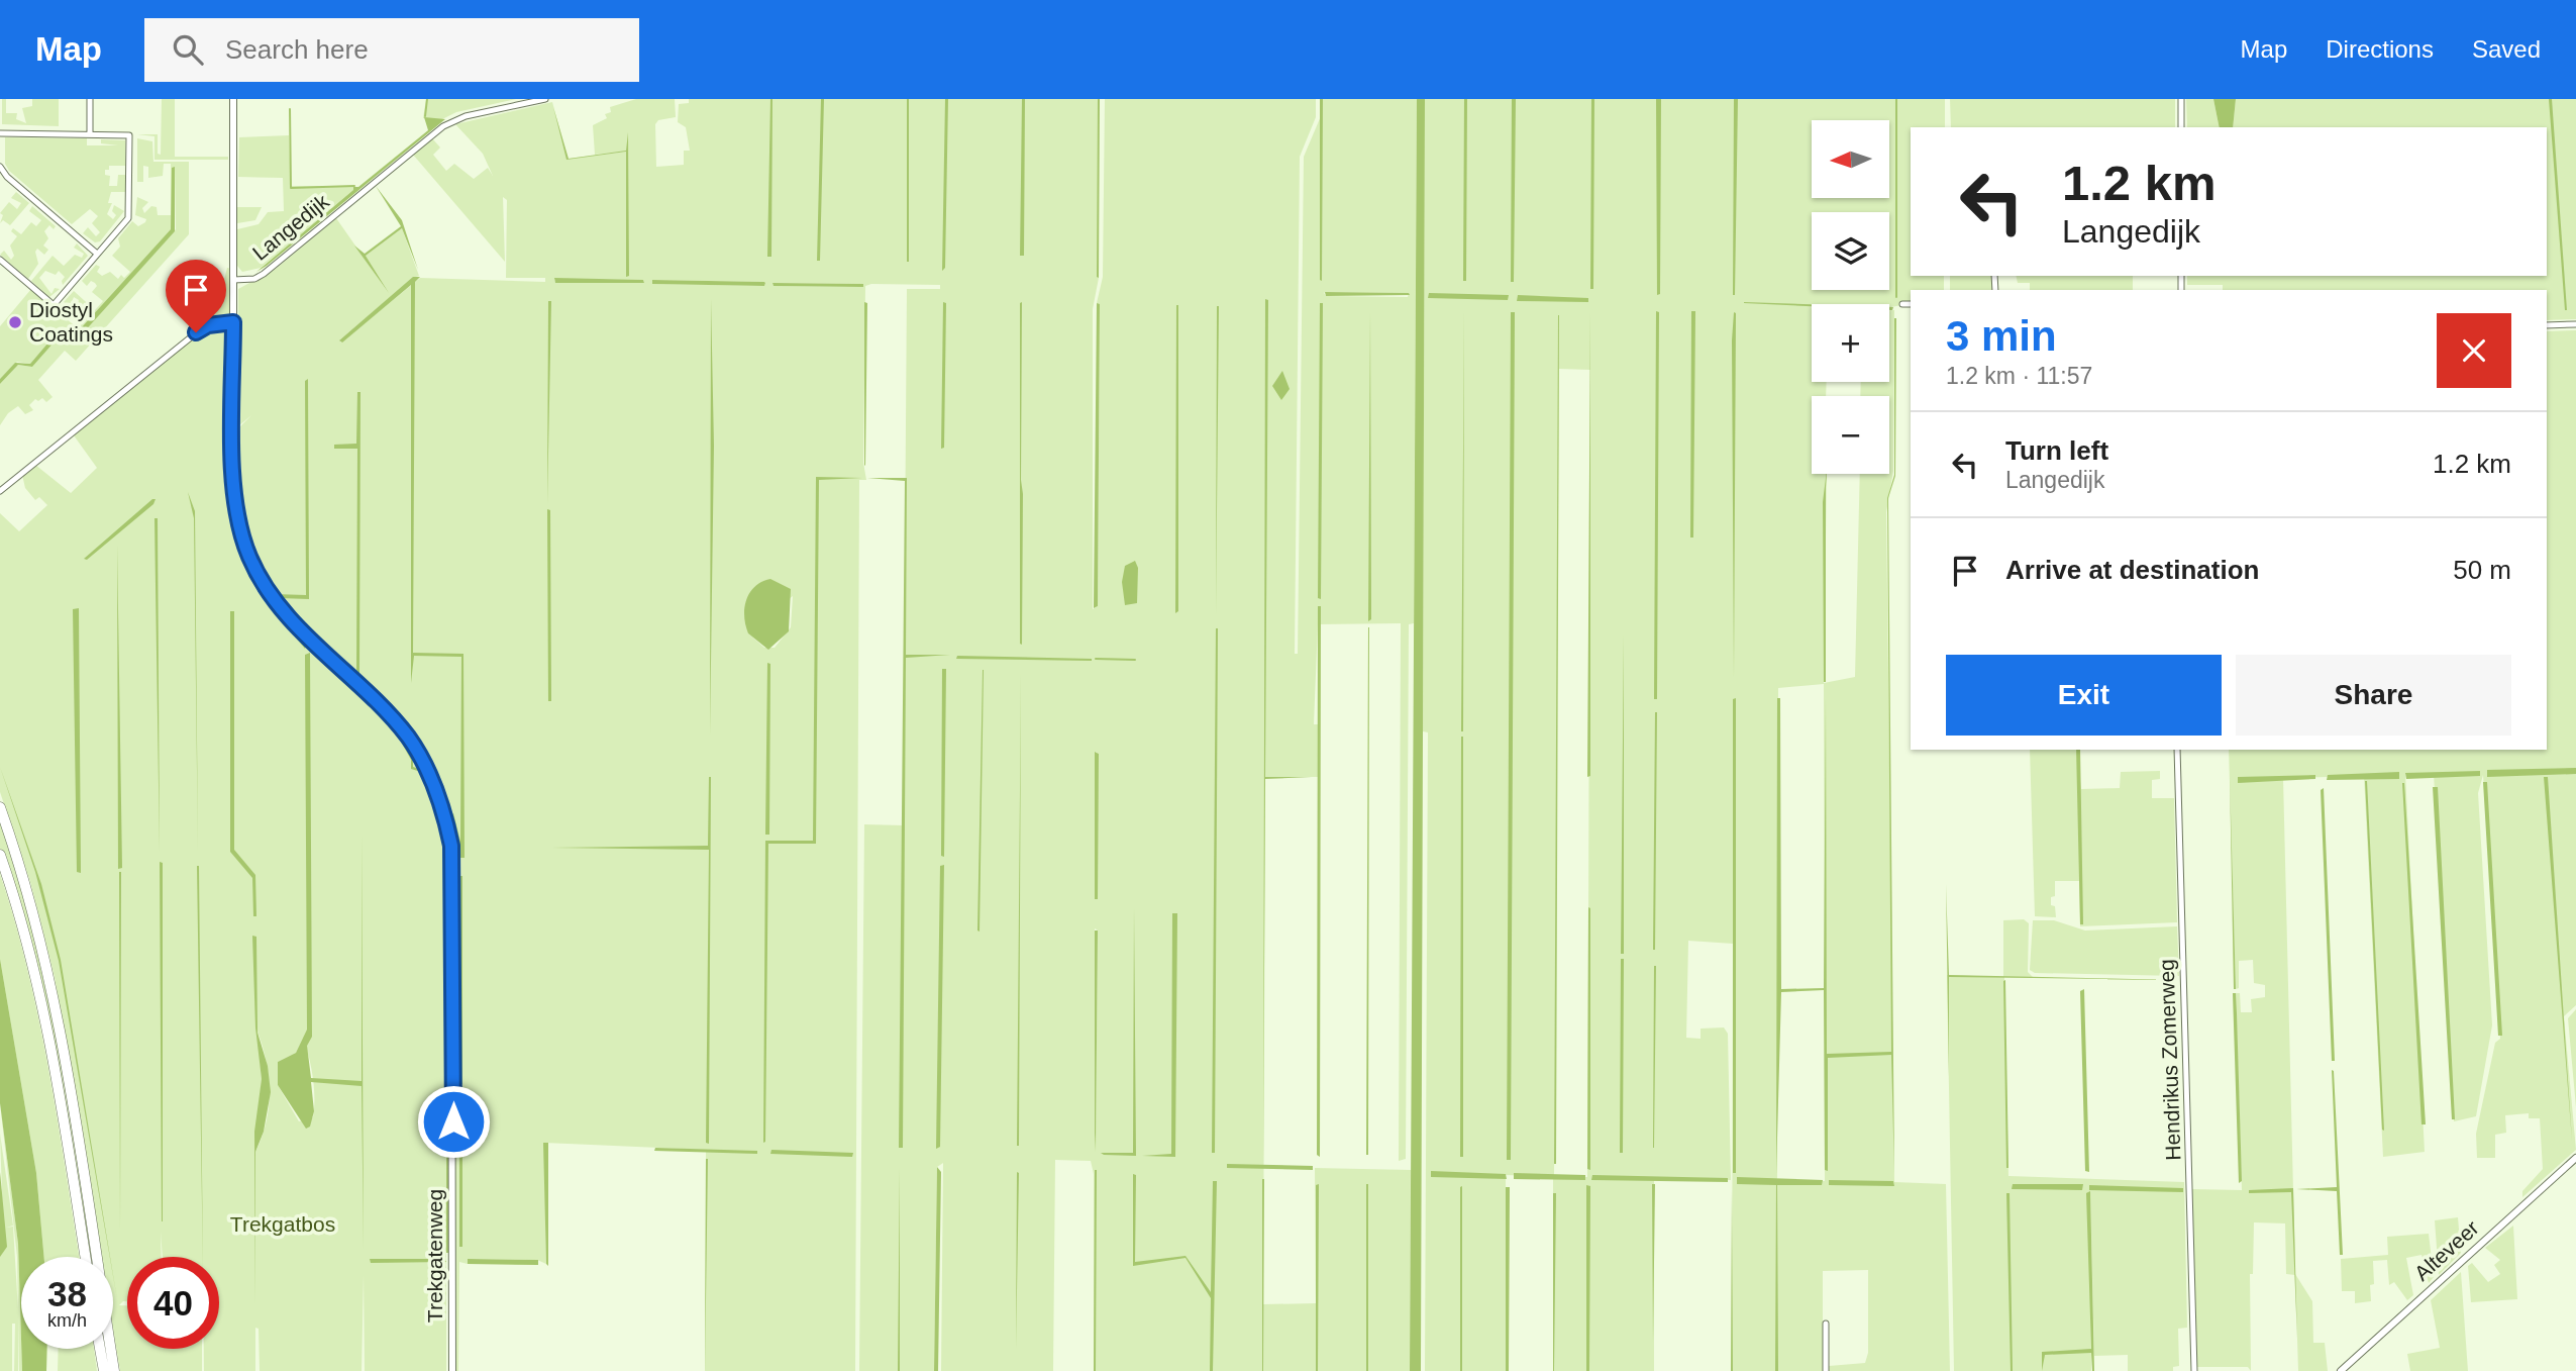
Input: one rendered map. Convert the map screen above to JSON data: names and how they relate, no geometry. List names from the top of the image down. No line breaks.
{"streets":{"street":["Langedijk","Hendrikus Zomerweg","Alteveer","Trekgatenweg"]},"parks":["Trekgatbos"],"places":["Diostyl Coatings"],"north":"left","page":{"header":"Map","search":"Search here","nav":["Map","Directions","Saved"],"map_buttons":["+","−"],"turn":["1.2 km","Langedijk"],"heading":["3 min","1.2 km · 11:57"],"list":[{"name":"Turn left","note":"Langedijk","value":"1.2 km"},{"name":"Arrive at destination","value":"50 m"}],"buttons":["Exit","Share"],"speed":"38 km/h","limit":"40"}}
